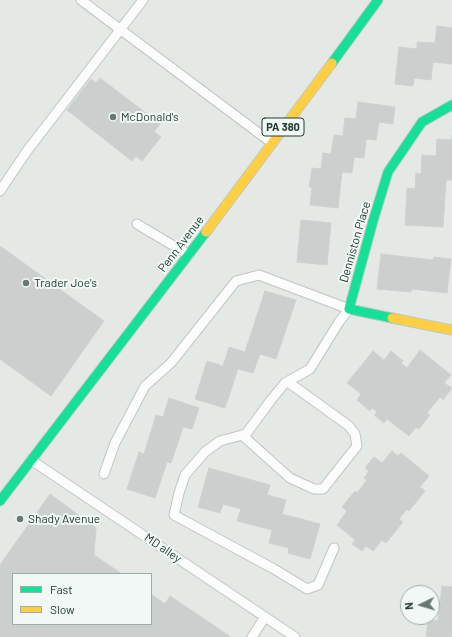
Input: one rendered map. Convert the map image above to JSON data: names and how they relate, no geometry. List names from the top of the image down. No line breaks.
{"streets":{"main road":["PA 380","Denniston Place","Penn Avenue"],"lane":["MD alley"]},"crossings":[["Penn Avenue","MD alley"]],"places":["McDonald's","Trader Joe's","Shady Avenue"],"legend":["Fast","Slow"],"north":"left"}
